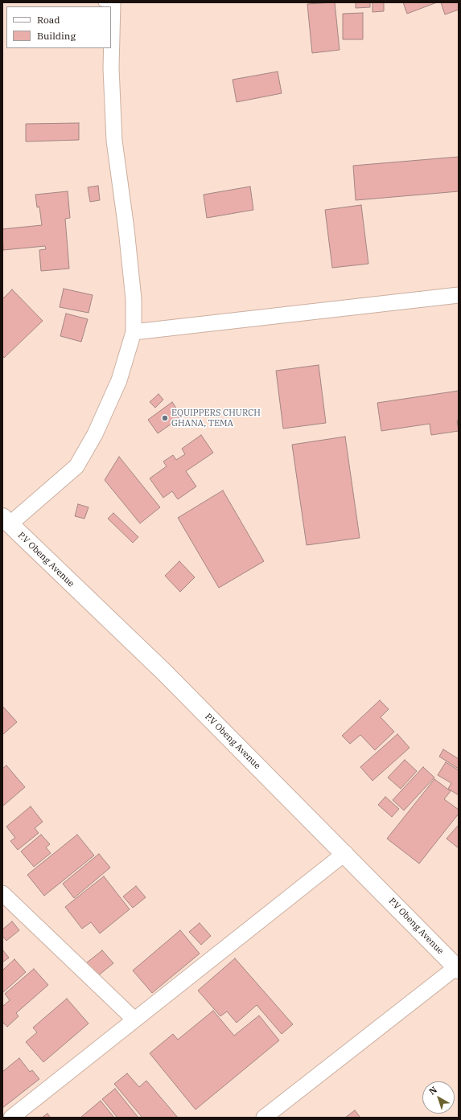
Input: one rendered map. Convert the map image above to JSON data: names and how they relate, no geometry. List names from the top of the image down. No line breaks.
{"streets":{"main road":["P.V Obeng Avenue"]},"places":["EQUIPPERS CHURCH GHANA, TEMA"],"legend":["Road","Building"],"north":"top left"}
